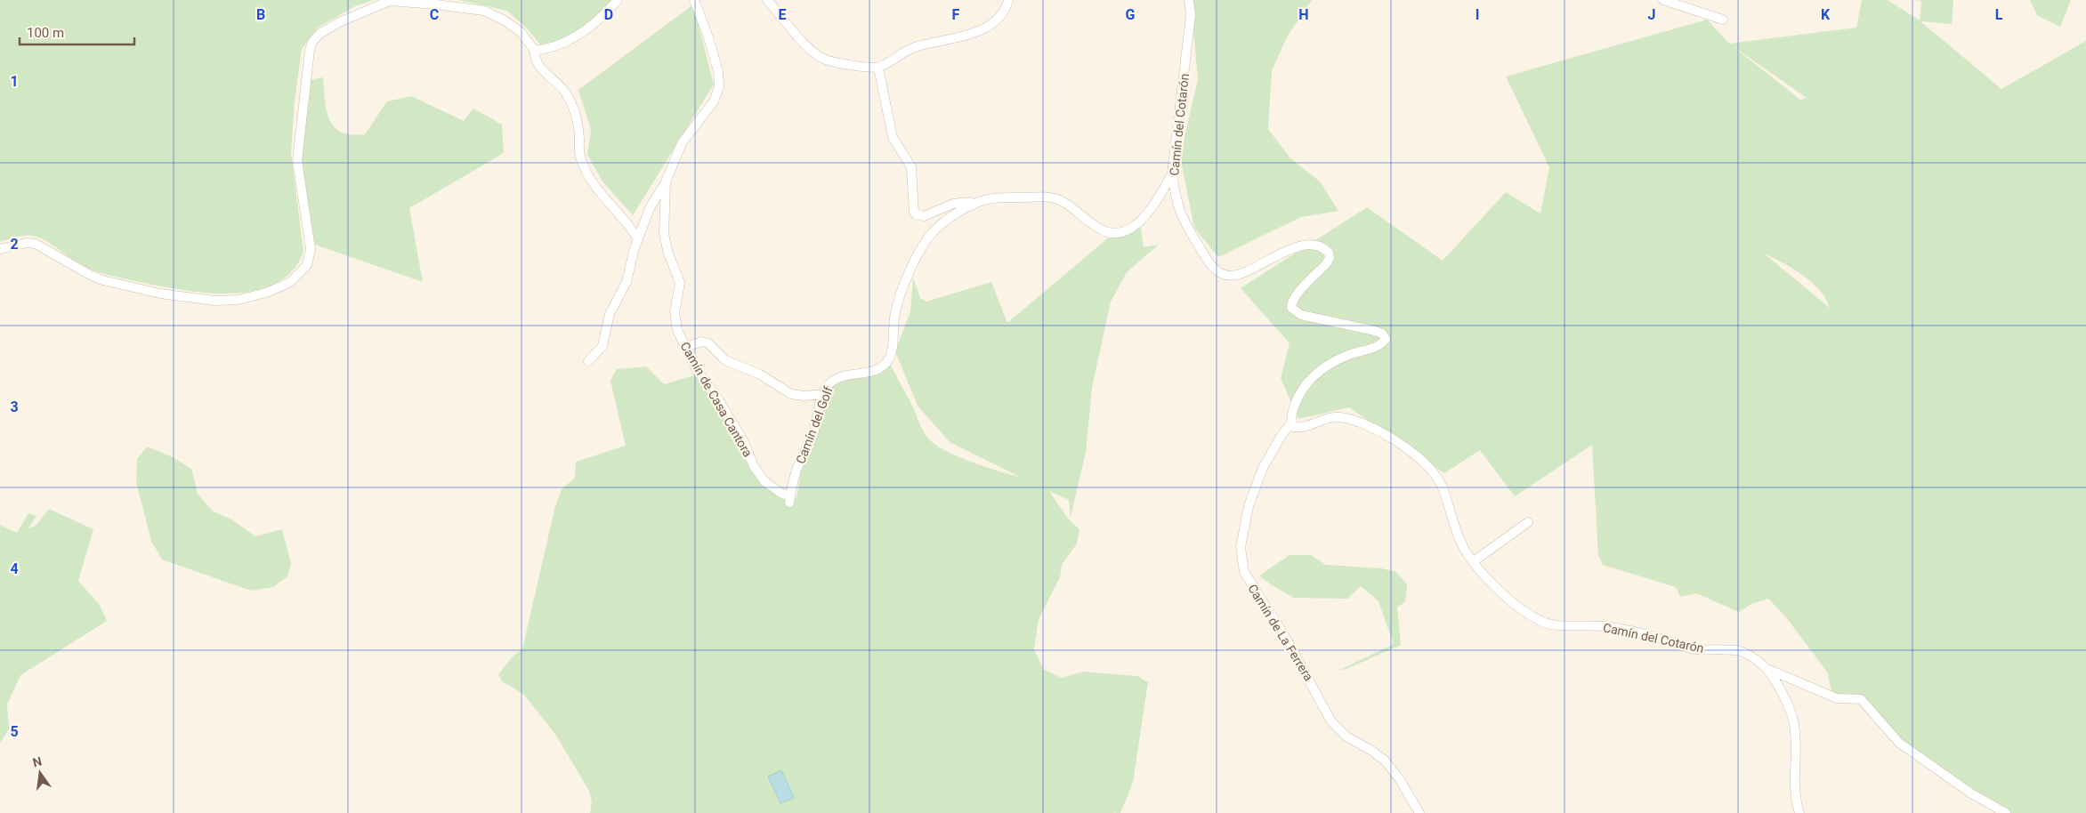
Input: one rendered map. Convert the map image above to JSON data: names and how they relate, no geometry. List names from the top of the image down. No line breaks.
{"streets":{"street":["Camín del Cotarón","Camín de Casa Cantora","Camín del Golf","Camín de La Ferrera"]},"crossings":[["Camín del Cotarón","Camín del Golf"],["Camín del Cotarón","Camín de La Ferrera"],["Camín de Casa Cantora","Camín del Golf"]],"scale_bar":"100 m","north":"top","grid":{"columns":["B","C","D","E","F","G","H","I","J","K","L"],"rows":["1","2","3","4","5"]}}
